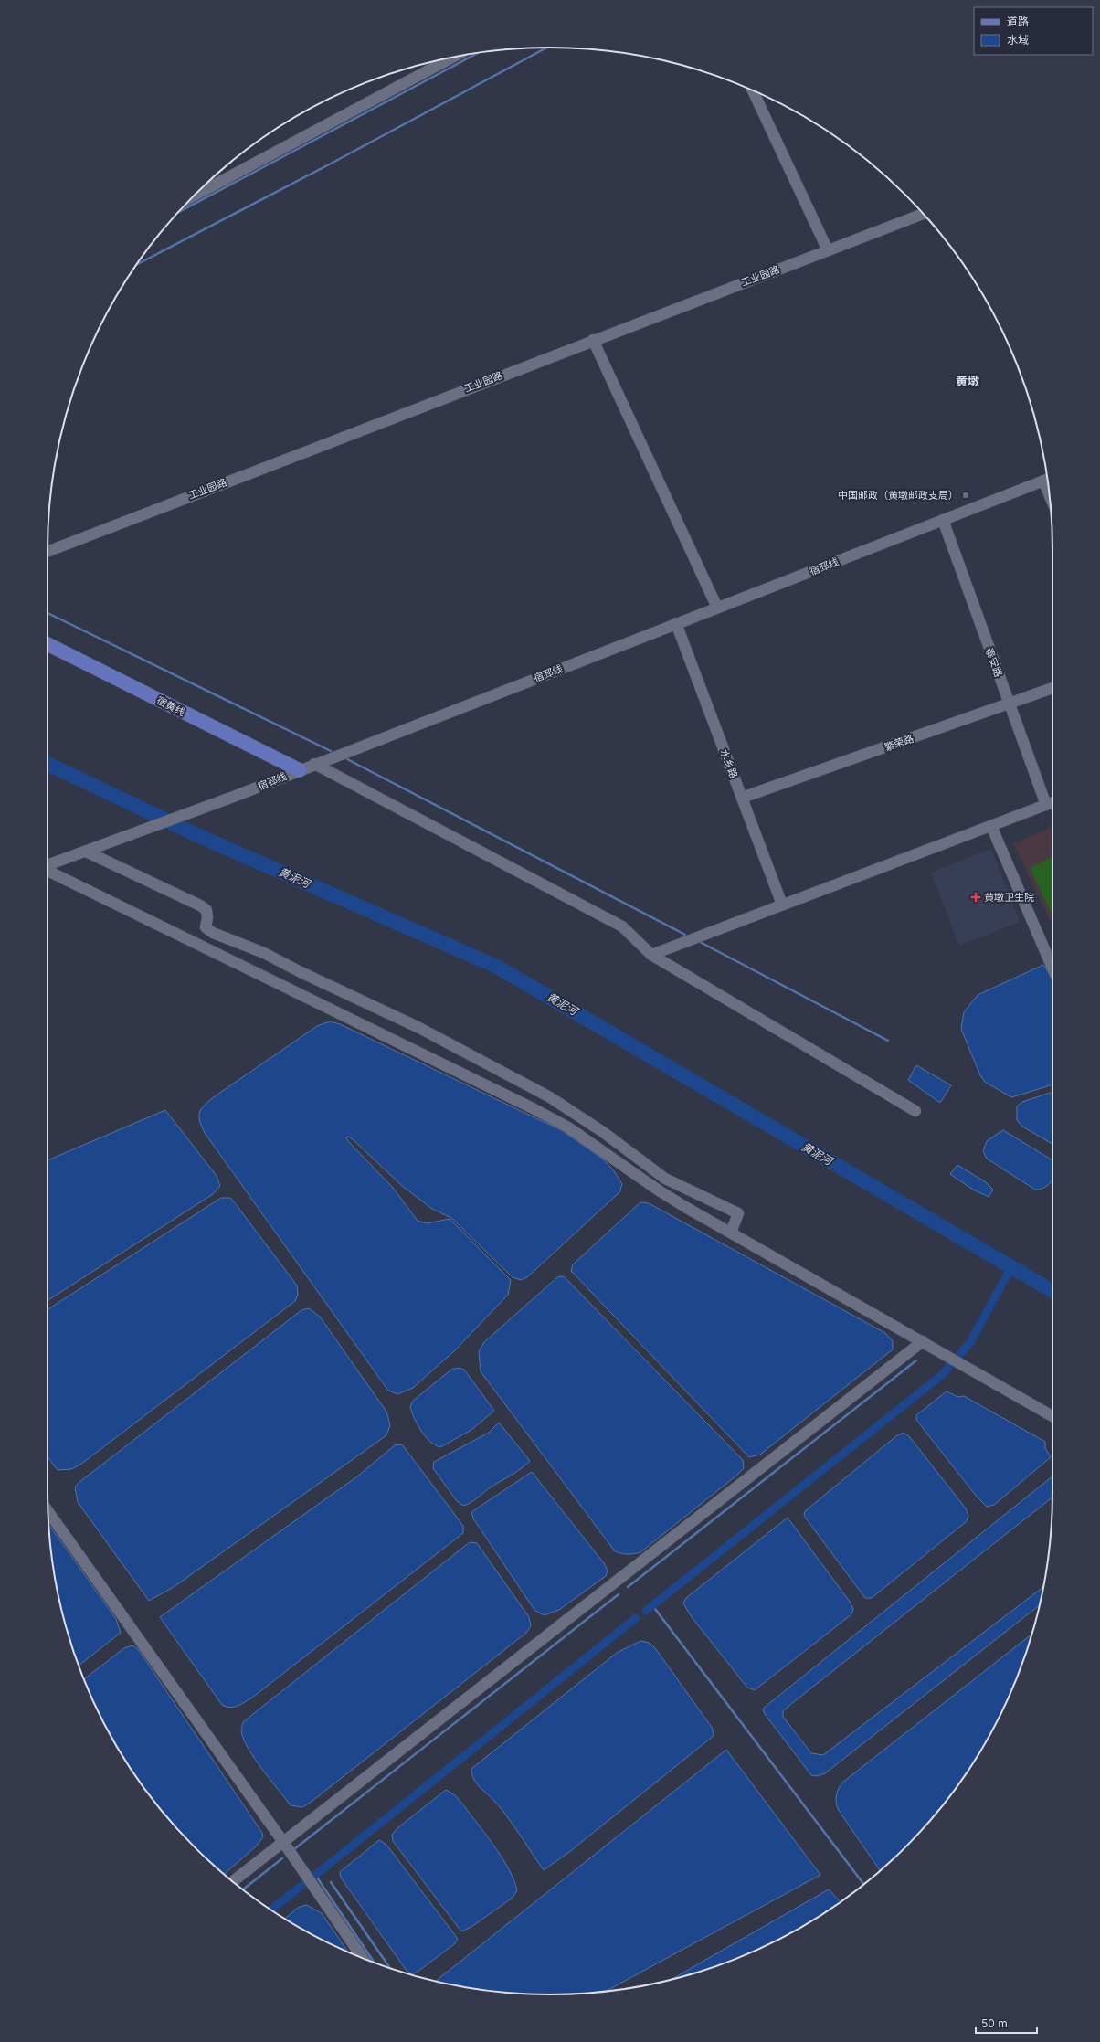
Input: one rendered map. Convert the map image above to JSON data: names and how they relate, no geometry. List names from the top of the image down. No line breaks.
{"streets":{"main road":["宿黄线"],"street":["工业园路","宿邳线","泰安路","繁荣路","水乡路"]},"crossings":[["宿邳线","泰安路"],["宿邳线","宿黄线"],["宿邳线","水乡路"],["泰安路","繁荣路"],["繁荣路","水乡路"]],"districts":["黄墩"],"water":["黄泥河"],"places":{"other":["中国邮政（黄墩邮政支局）"],"health":["黄墩卫生院"]},"legend":["道路","水域"],"scale_bar":"50 m"}
